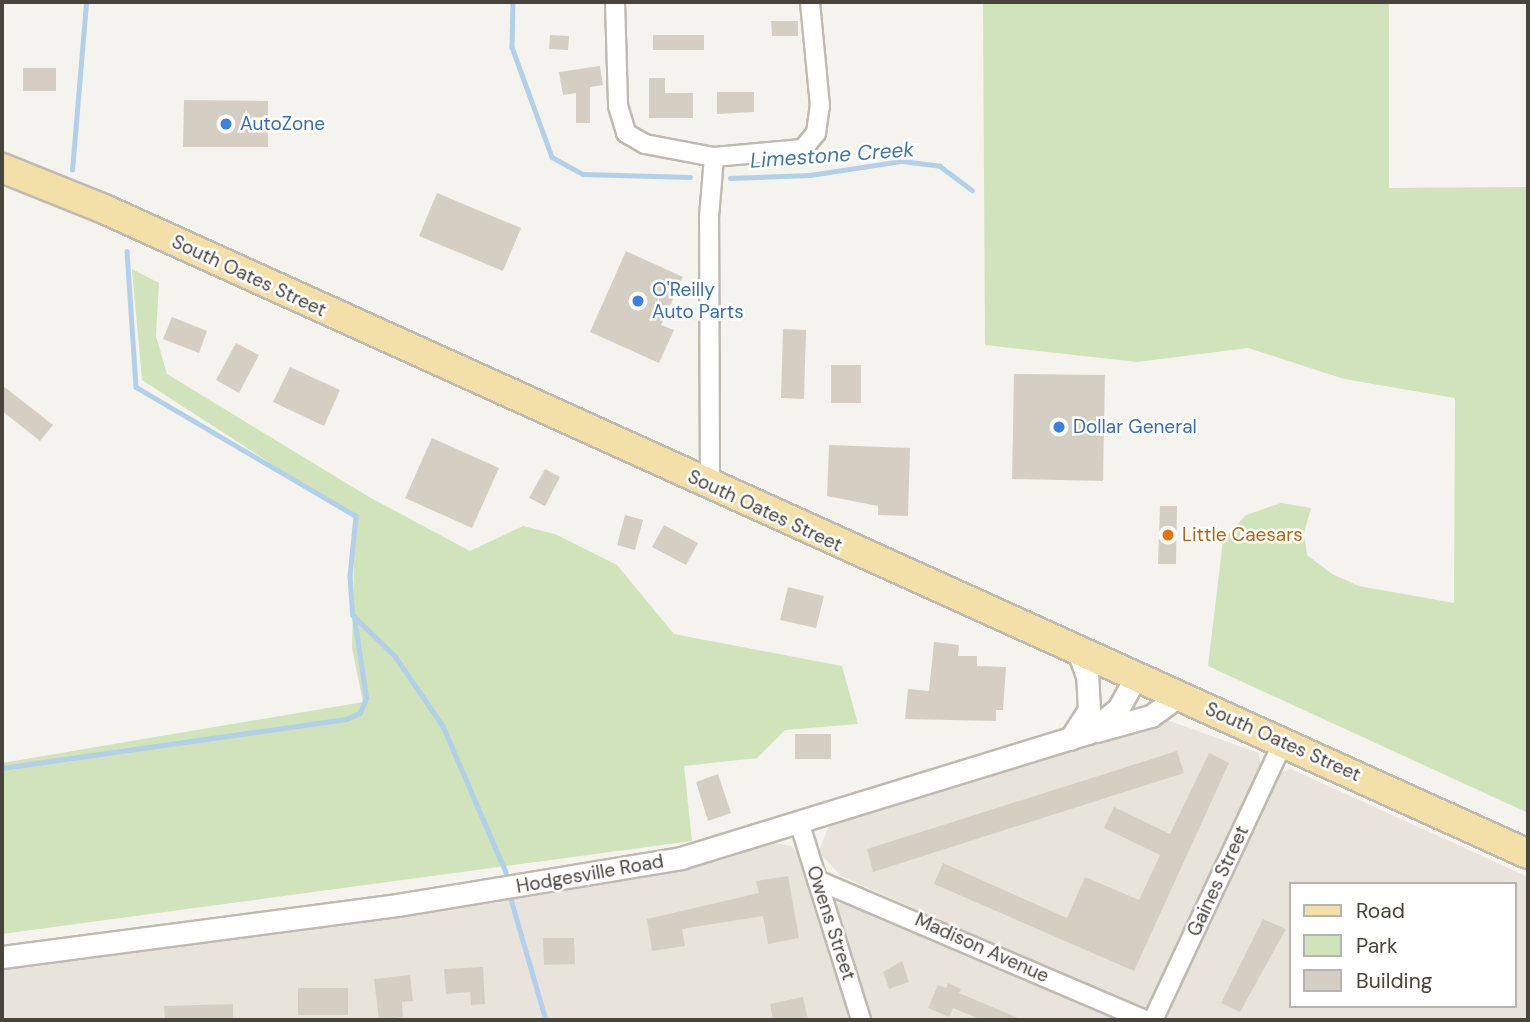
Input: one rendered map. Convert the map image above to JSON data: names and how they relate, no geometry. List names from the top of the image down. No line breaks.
{"streets":{"main road":["South Oates Street"],"street":["Hodgesville Road","Gaines Street","Owens Street","Madison Avenue"]},"crossings":[["South Oates Street","Hodgesville Road"],["South Oates Street","Gaines Street"],["Hodgesville Road","Owens Street"],["Owens Street","Madison Avenue"]],"water":["Limestone Creek"],"places":["AutoZone","O'Reilly Auto Parts","Dollar General","Little Caesars"],"legend":["Road","Park","Building"]}
